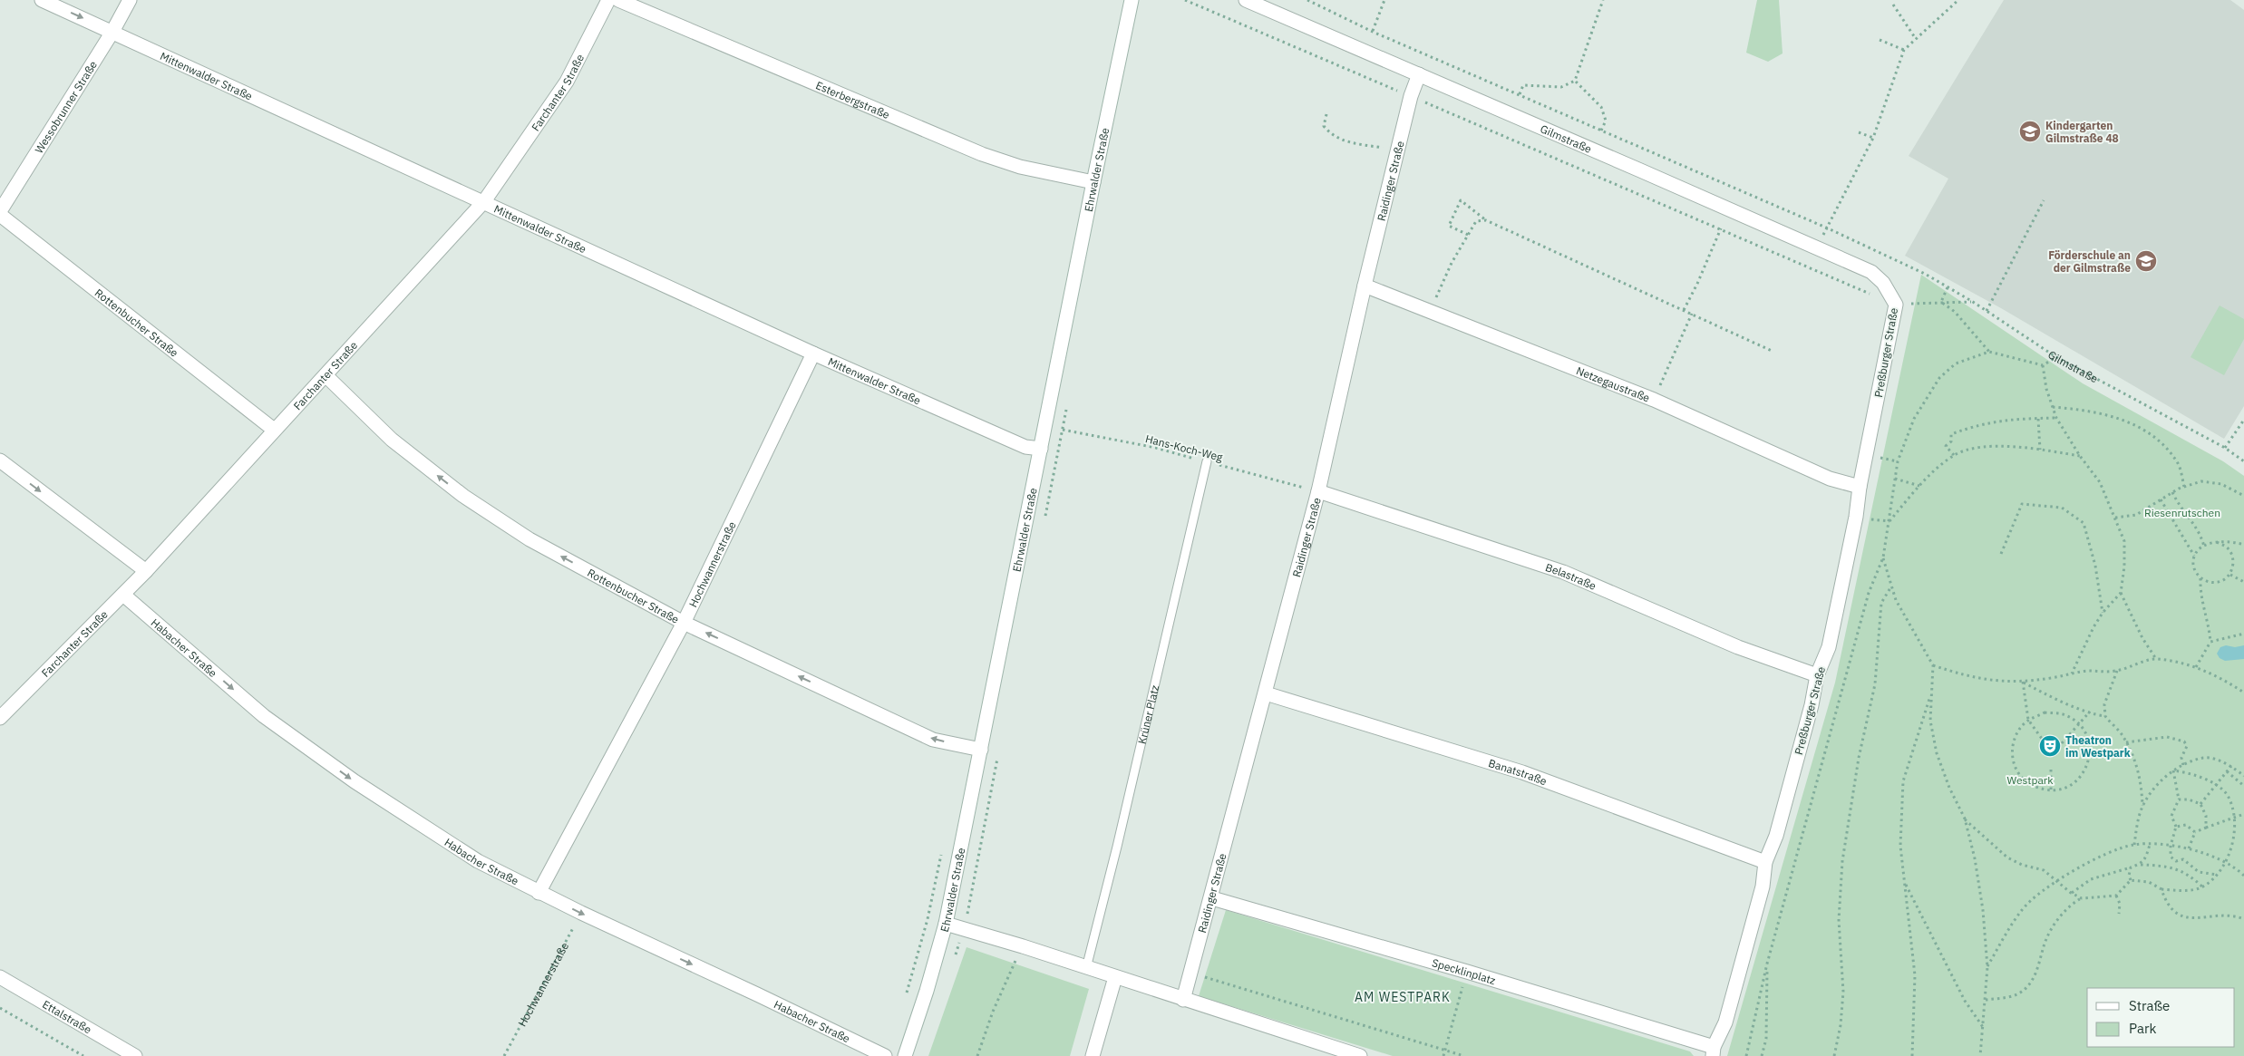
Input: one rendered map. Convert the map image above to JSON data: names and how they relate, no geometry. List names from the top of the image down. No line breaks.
{"streets":{"street":["Mittenwalder Straße","Farchanter Straße","Esterbergstraße","Wessobrunner Straße","Gilmstraße","Ehrwalder Straße","Raidinger Straße","Rottenbucher Straße","Preßburger Straße","Netzegaustraße","Hochwannerstraße","Belastraße","Habacher Straße","Banatstraße","Specklinplatz","Ettalstraße"],"lane":["Krüner Platz"],"path":["Hans-Koch-Weg"]},"crossings":[["Mittenwalder Straße","Farchanter Straße"],["Mittenwalder Straße","Wessobrunner Straße"],["Mittenwalder Straße","Ehrwalder Straße"],["Mittenwalder Straße","Hochwannerstraße"],["Farchanter Straße","Rottenbucher Straße"],["Farchanter Straße","Habacher Straße"],["Esterbergstraße","Ehrwalder Straße"],["Wessobrunner Straße","Rottenbucher Straße"],["Gilmstraße","Raidinger Straße"],["Gilmstraße","Preßburger Straße"],["Ehrwalder Straße","Rottenbucher Straße"],["Ehrwalder Straße","Hans-Koch-Weg"],["Raidinger Straße","Netzegaustraße"],["Raidinger Straße","Hans-Koch-Weg"],["Raidinger Straße","Belastraße"],["Raidinger Straße","Banatstraße"],["Raidinger Straße","Specklinplatz"],["Rottenbucher Straße","Hochwannerstraße"],["Preßburger Straße","Netzegaustraße"],["Preßburger Straße","Belastraße"],["Preßburger Straße","Banatstraße"],["Preßburger Straße","Specklinplatz"],["Hans-Koch-Weg","Belastraße"],["Hans-Koch-Weg","Krüner Platz"],["Hochwannerstraße","Habacher Straße"]],"one_way":["Rottenbucher Straße","Habacher Straße"],"districts":["AM WESTPARK"],"parks":["Riesenrutschen","Westpark"],"places":{"school or university":["Kindergarten Gilmstraße 48","Förderschule an der Gilmstraße"],"theatre":["Theatron im Westpark"]},"legend":["Straße","Park"]}
